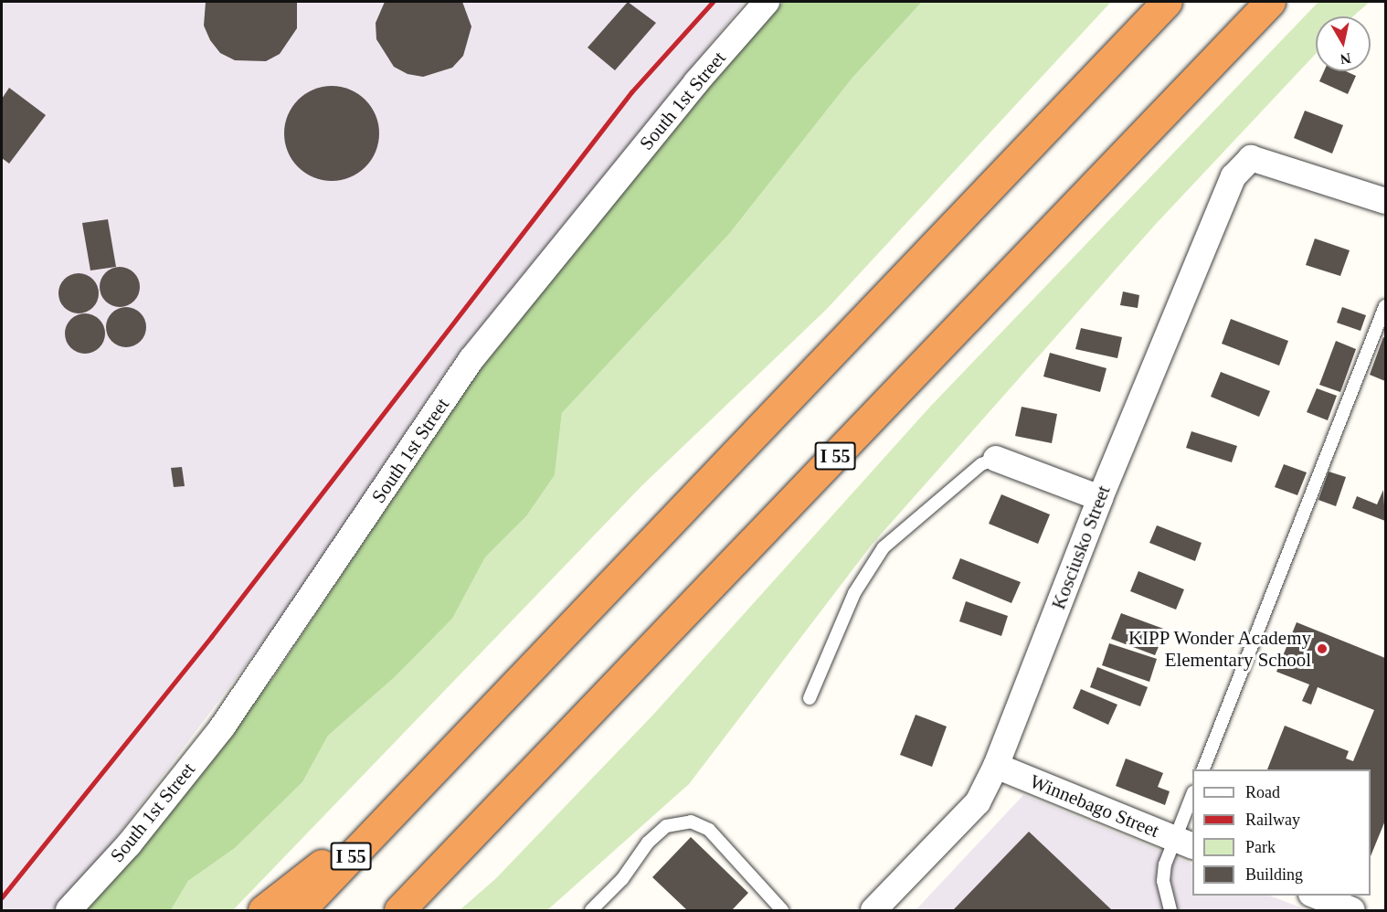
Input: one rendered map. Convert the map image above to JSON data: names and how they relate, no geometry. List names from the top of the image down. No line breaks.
{"streets":{"highway":["I 55"],"street":["South 1st Street","Kosciusko Street","Winnebago Street"]},"crossings":[["Kosciusko Street","Winnebago Street"]],"places":["KIPP Wonder Academy Elementary School"],"legend":["Road","Railway","Park","Building"],"north":"bottom"}
